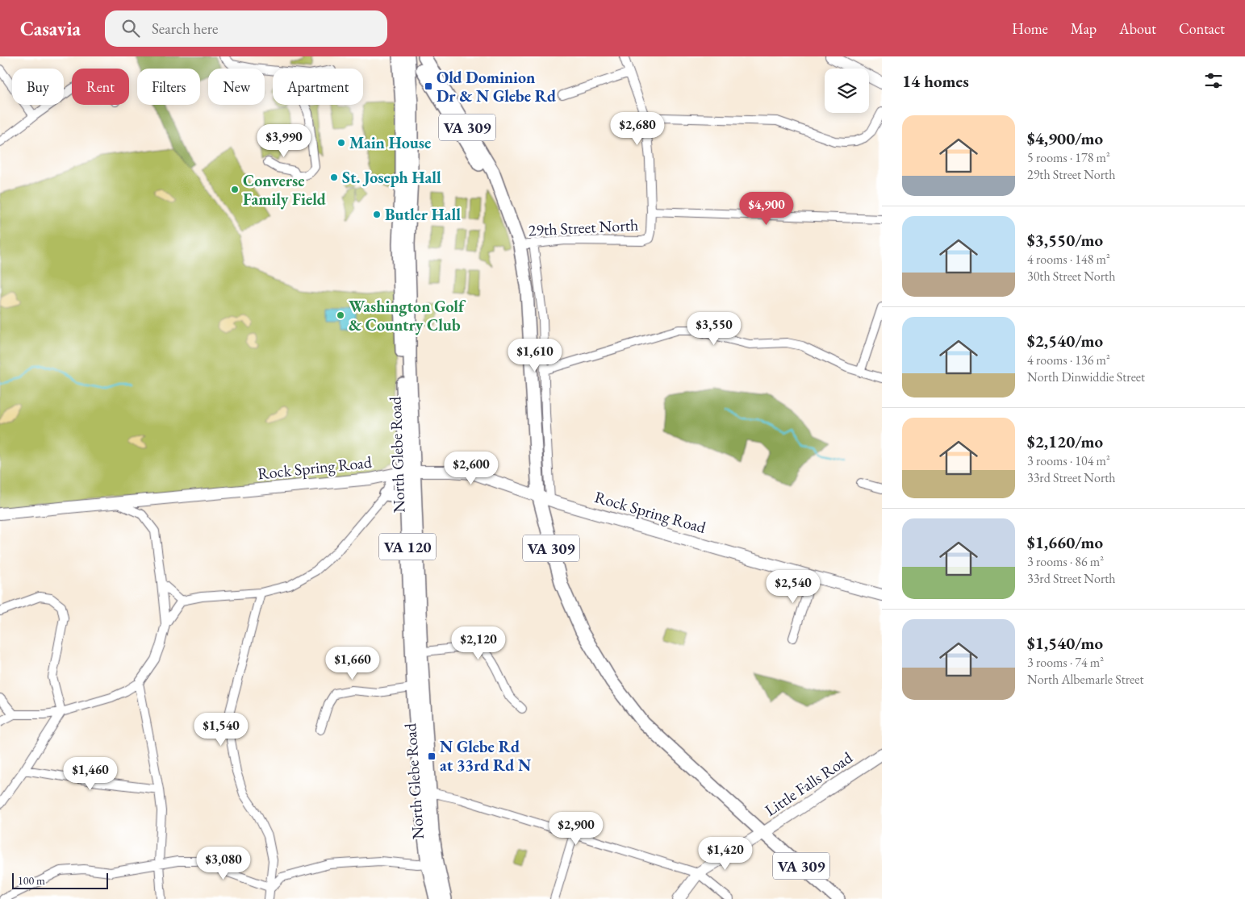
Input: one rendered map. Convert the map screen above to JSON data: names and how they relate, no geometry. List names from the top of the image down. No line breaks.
{"streets":{"main road":["VA 309","North Glebe Road","VA 120"],"street":["29th Street North","Rock Spring Road","Little Falls Road"]},"crossings":[["VA 309","29th Street North"],["VA 309","Rock Spring Road"],["VA 309","Little Falls Road"],["North Glebe Road","Rock Spring Road"]],"places":{"transit":["Old Dominion Dr & N Glebe Rd","N Glebe Rd at 33rd Rd N"],"other":["Main House","St. Joseph Hall","Converse Family Field","Butler Hall","Washington Golf & Country Club"]},"scale_bar":"100 m","page":{"header":"Casavia","search":"Search here","nav":["Home","Map","About","Contact"],"heading":"14 homes","chip":["Buy","Rent","Filters","New","Apartment"],"list":[{"name":"$4,900/mo","note":"5 rooms · 178 m² · 29th Street North"},{"name":"$3,550/mo","note":"4 rooms · 148 m² · 30th Street North"},{"name":"$2,540/mo","note":"4 rooms · 136 m² · North Dinwiddie Street"},{"name":"$2,120/mo","note":"3 rooms · 104 m² · 33rd Street North"},{"name":"$1,660/mo","note":"3 rooms · 86 m² · 33rd Street North"},{"name":"$1,540/mo","note":"3 rooms · 74 m² · North Albemarle Street"}],"price":["$2,680","$3,990","$4,900","$3,550","$1,610","$2,600","$2,540","$2,120","$1,660","$1,540","$1,460","$2,900","$1,420","$3,080"],"scale":"100 m"}}
